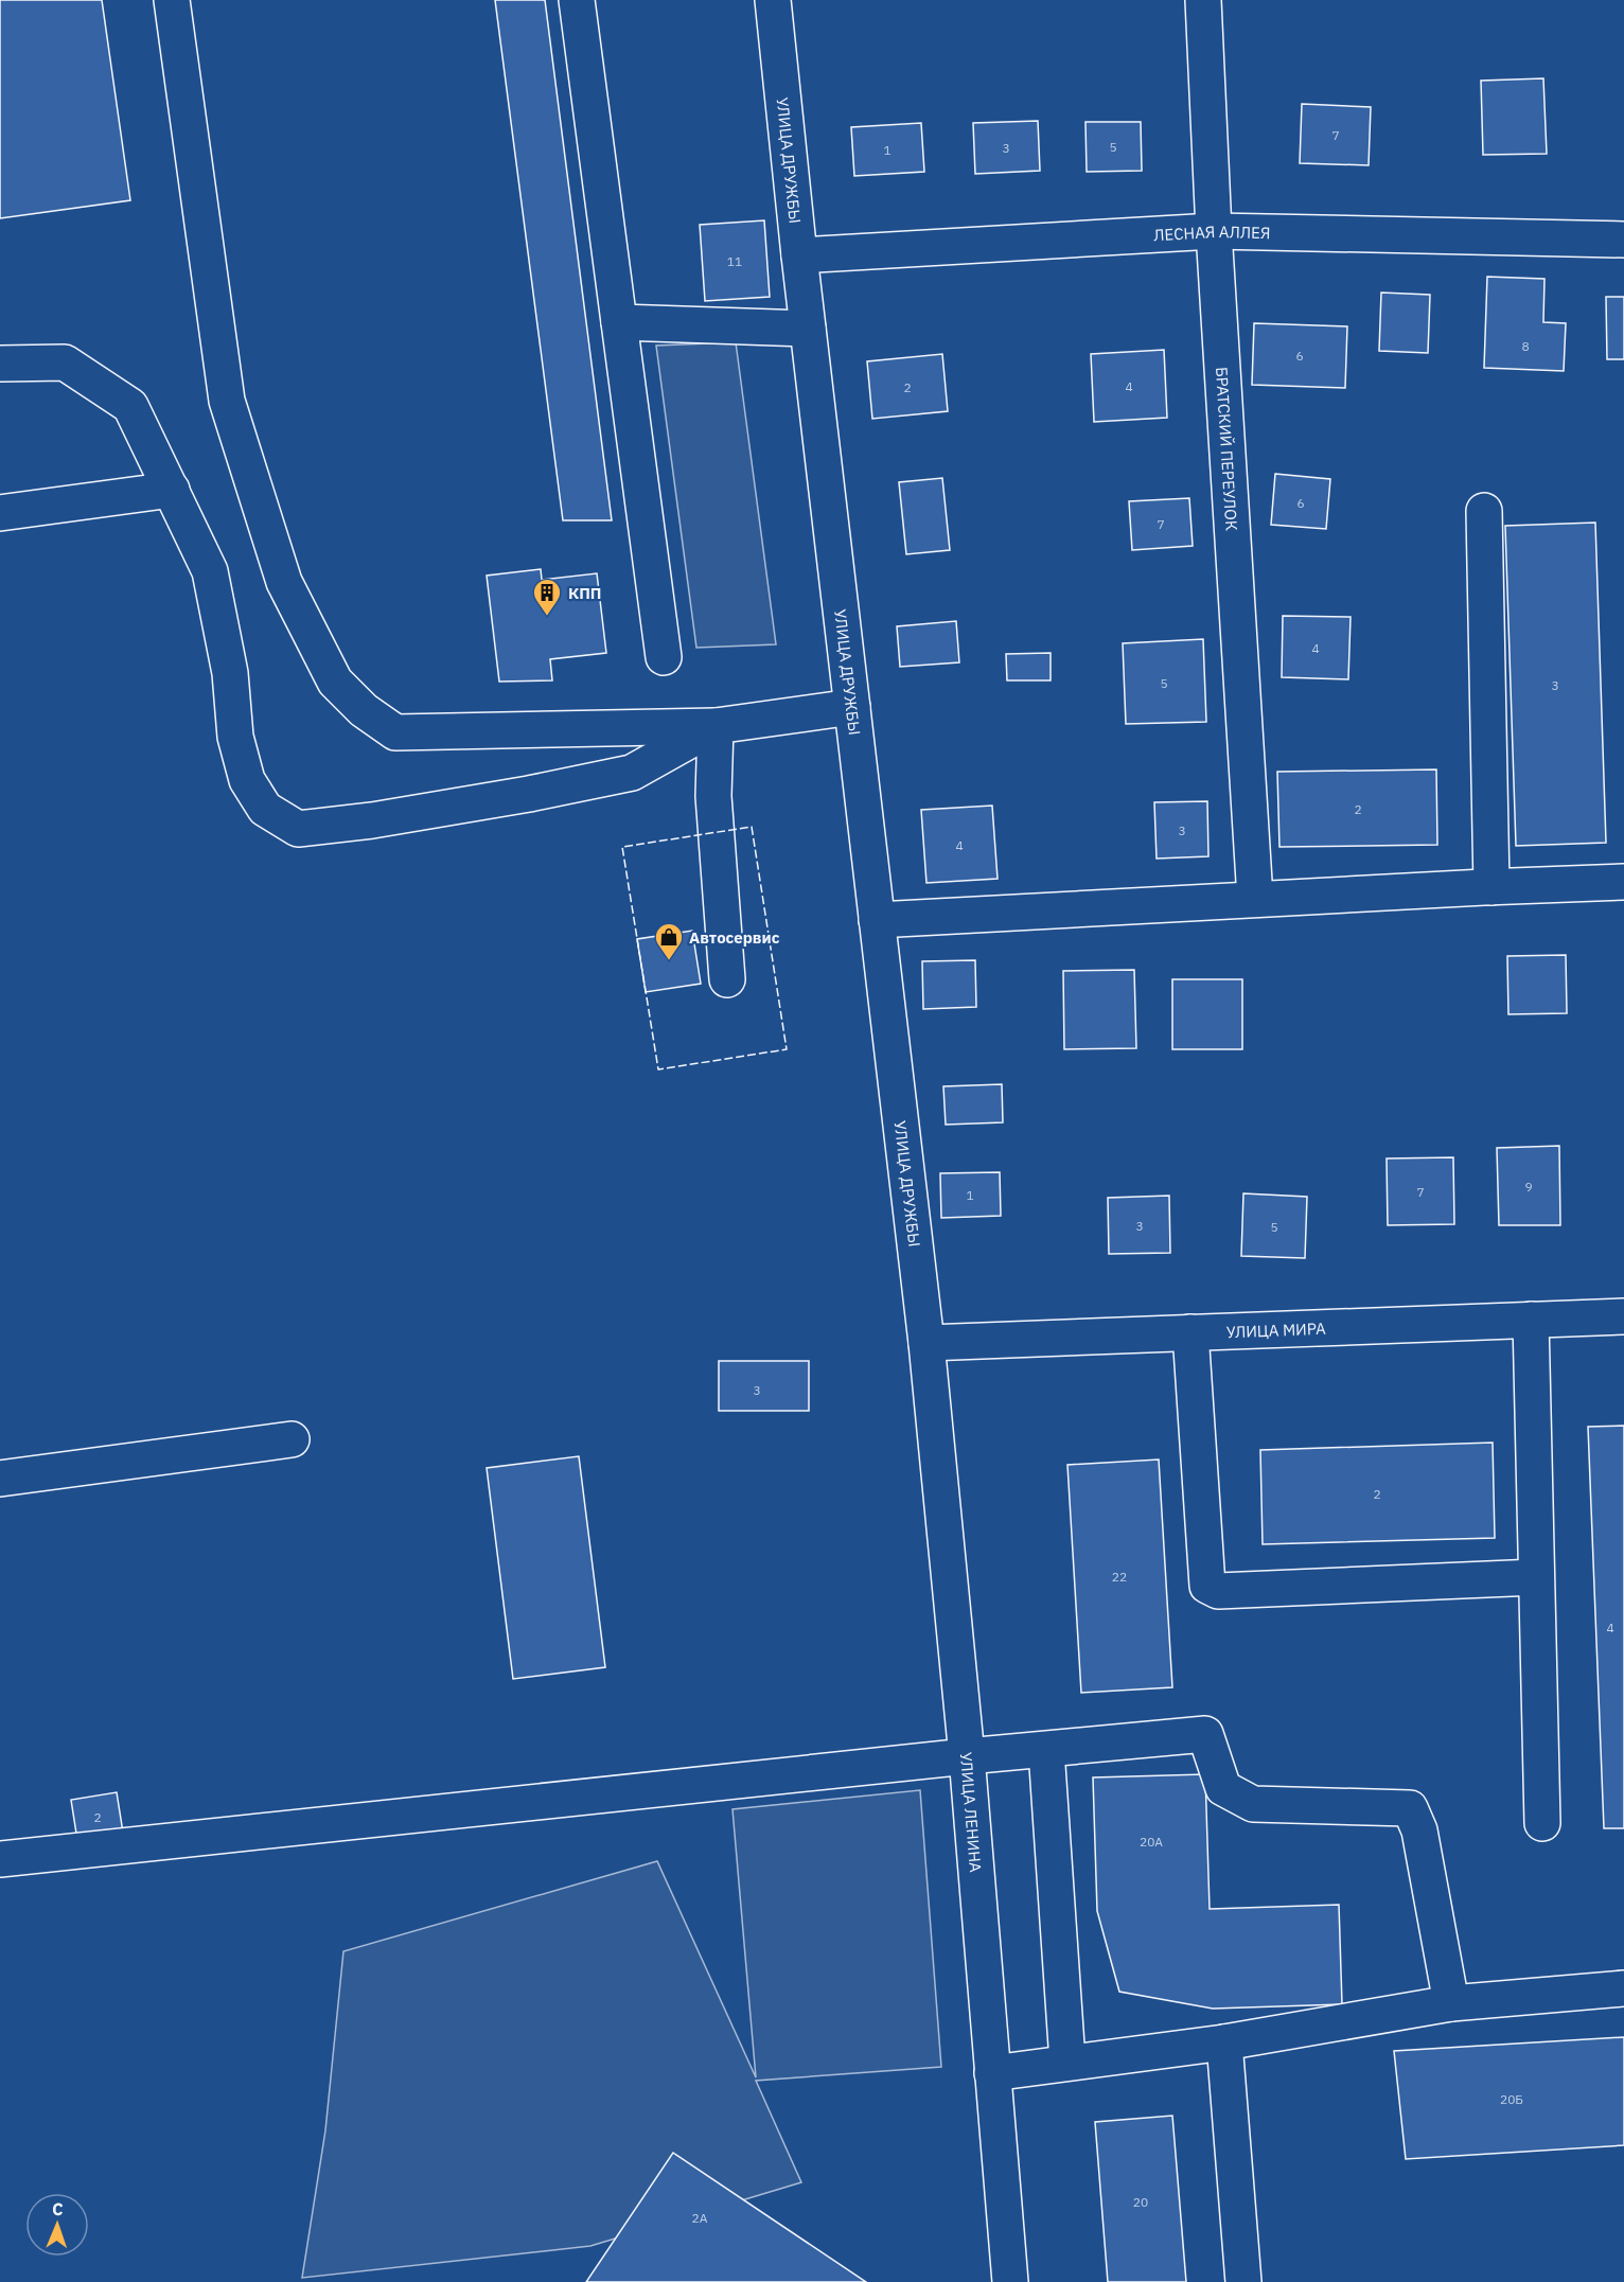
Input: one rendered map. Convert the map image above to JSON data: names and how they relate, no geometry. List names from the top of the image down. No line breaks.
{"streets":{"street":["УЛИЦА ДРУЖБЫ","ЛЕСНАЯ АЛЛЕЯ","БРАТСКИЙ ПЕРЕУЛОК","УЛИЦА МИРА","УЛИЦА ЛЕНИНА"]},"crossings":[["УЛИЦА ДРУЖБЫ","ЛЕСНАЯ АЛЛЕЯ"],["УЛИЦА ДРУЖБЫ","УЛИЦА МИРА"],["УЛИЦА ДРУЖБЫ","УЛИЦА ЛЕНИНА"],["ЛЕСНАЯ АЛЛЕЯ","БРАТСКИЙ ПЕРЕУЛОК"],["УЛИЦА МИРА","УЛИЦА ЛЕНИНА"]],"places":{"building":["КПП"],"shop":["Автосервис"]},"house_numbers":["7","5","3","1","11","8","6","4","2","6","7","4","5","3","2","3","4","9","7","1","3","5","3","2","22","4","2","20А","20Б","20","2А"],"north":"top"}
